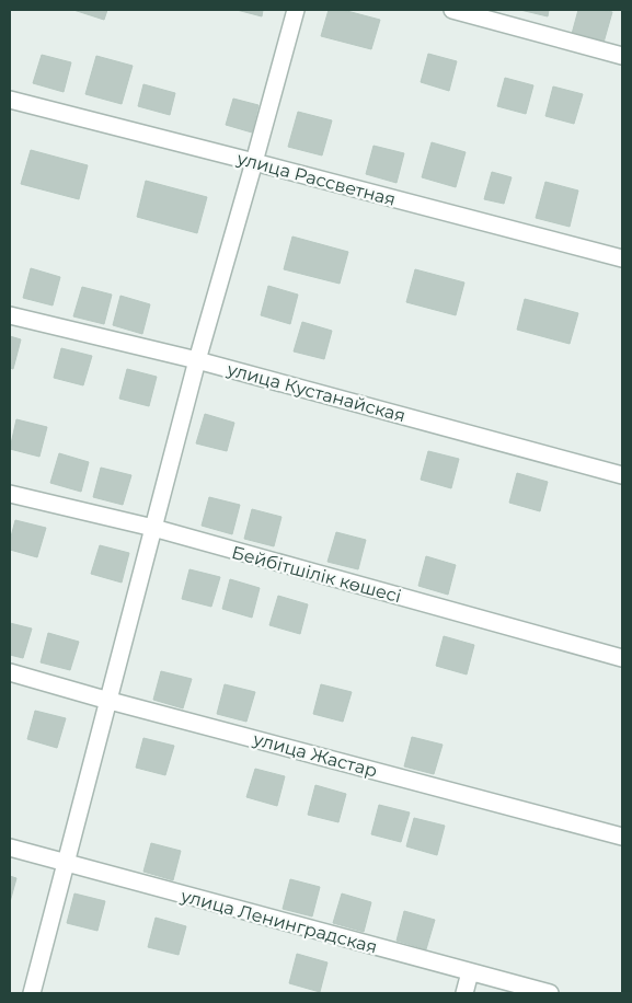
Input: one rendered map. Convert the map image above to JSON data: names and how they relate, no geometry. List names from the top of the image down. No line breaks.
{"streets":{"street":["улица Рассветная","улица Кустанайская","Бейбітшілік көшесі","улица Жастар","улица Ленинградская"]}}
